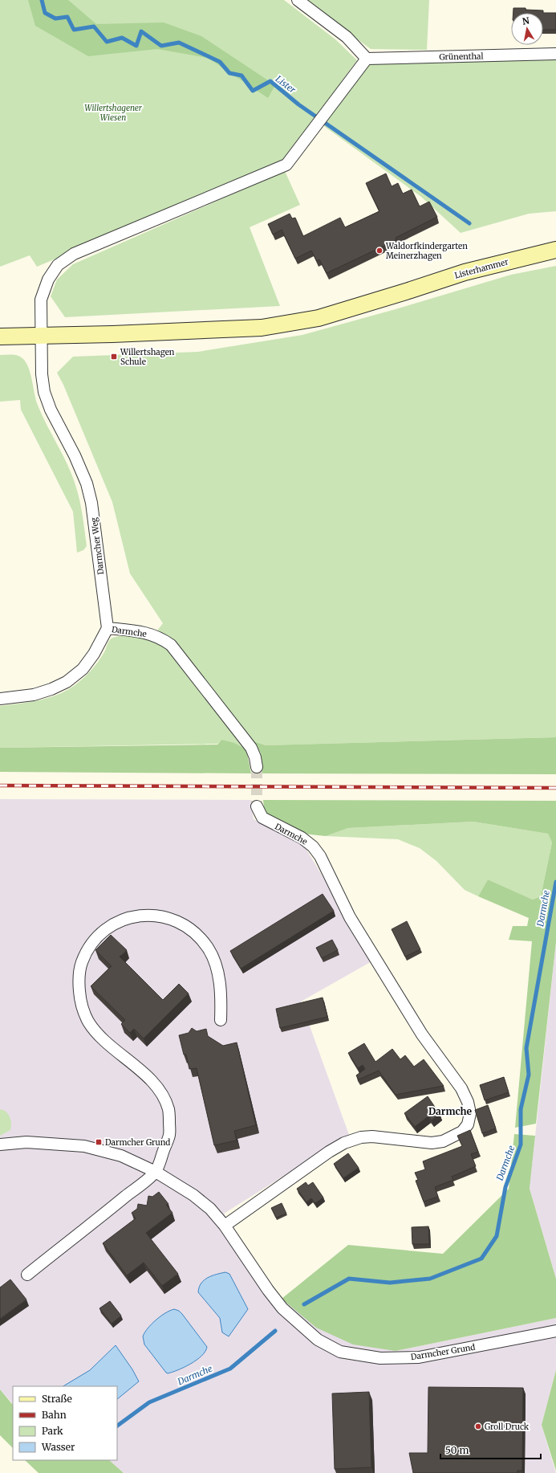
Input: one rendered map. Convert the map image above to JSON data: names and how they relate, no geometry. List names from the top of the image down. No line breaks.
{"streets":{"main road":["Listerhammer"],"street":["Grünenthal","Darmcher Weg","Darmche","Darmcher Grund"]},"crossings":[["Grünenthal","Darmcher Weg"],["Listerhammer","Darmcher Weg"],["Darmcher Weg","Darmche"],["Darmche","Darmcher Grund"]],"districts":["Darmche"],"water":["Lister","Darmche"],"parks":["Willertshagener Wiesen"],"places":{"other":["Waldorfkindergarten Meinerzhagen","Groll Druck"],"transit":["Willertshagen Schule","Darmcher Grund"]},"legend":["Straße","Bahn","Park","Wasser"],"scale_bar":"50 m","north":"top"}
